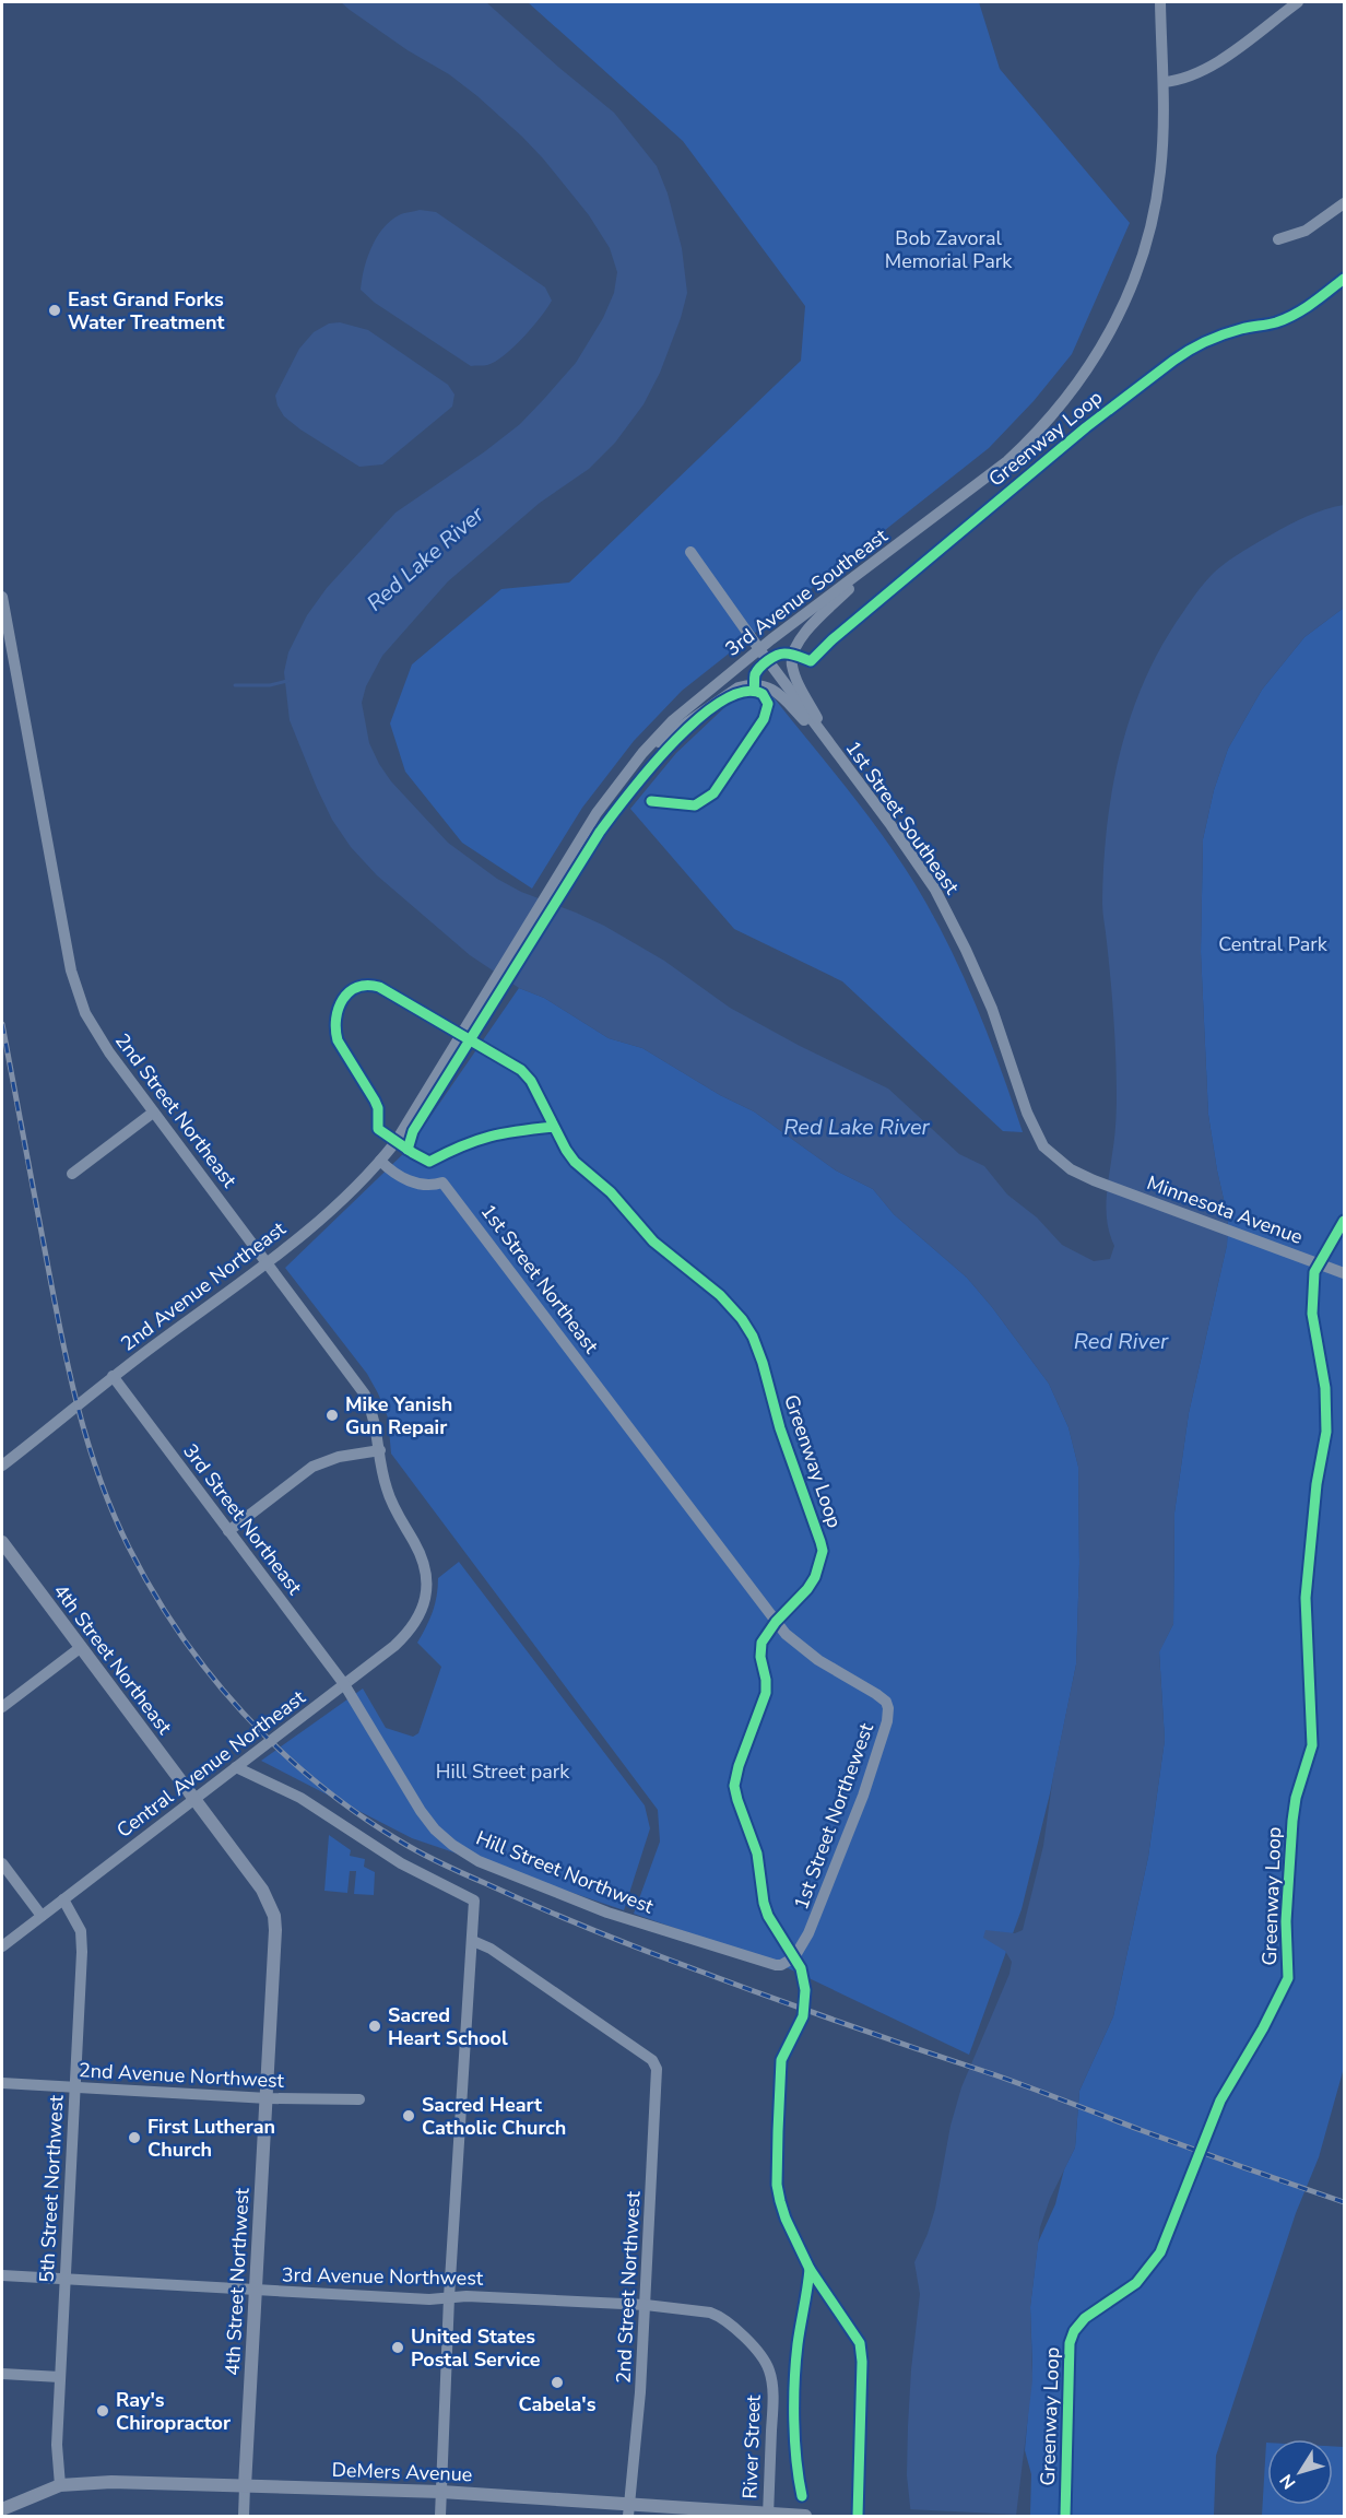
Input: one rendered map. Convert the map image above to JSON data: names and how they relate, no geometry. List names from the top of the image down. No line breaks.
{"streets":{"main road":["4th Street Northeast","4th Street Northwest","DeMers Avenue"],"street":["3rd Avenue Southeast","1st Street Southeast","2nd Street Northeast","Minnesota Avenue","1st Street Northeast","2nd Avenue Northeast","3rd Street Northeast","Central Avenue Northeast","1st Street Northewest","Hill Street Northwest","2nd Avenue Northwest","5th Street Northwest","3rd Avenue Northwest","2nd Street Northwest","River Street"],"cycle path":["Greenway Loop"]},"crossings":[["3rd Avenue Southeast","1st Street Southeast"],["3rd Avenue Southeast","2nd Avenue Northeast"],["1st Street Southeast","Minnesota Avenue"],["2nd Street Northeast","2nd Avenue Northeast"],["2nd Street Northeast","Central Avenue Northeast"],["1st Street Northeast","2nd Avenue Northeast"],["1st Street Northeast","1st Street Northewest"],["2nd Avenue Northeast","3rd Street Northeast"],["3rd Street Northeast","Central Avenue Northeast"],["3rd Street Northeast","Hill Street Northwest"],["4th Street Northeast","Central Avenue Northeast"],["4th Street Northeast","4th Street Northwest"],["Central Avenue Northeast","Hill Street Northwest"],["Central Avenue Northeast","5th Street Northwest"],["Central Avenue Northeast","4th Street Northwest"],["1st Street Northewest","Hill Street Northwest"],["2nd Avenue Northwest","5th Street Northwest"],["2nd Avenue Northwest","4th Street Northwest"],["5th Street Northwest","3rd Avenue Northwest"],["5th Street Northwest","DeMers Avenue"],["3rd Avenue Northwest","4th Street Northwest"],["3rd Avenue Northwest","2nd Street Northwest"],["3rd Avenue Northwest","River Street"],["4th Street Northwest","DeMers Avenue"],["2nd Street Northwest","River Street"],["2nd Street Northwest","DeMers Avenue"],["River Street","DeMers Avenue"]],"water":["Red Lake River","Red River"],"parks":["Bob Zavoral Memorial Park","Central Park","Hill Street park"],"places":["East Grand Forks Water Treatment","Mike Yanish Gun Repair","Sacred Heart School","Sacred Heart Catholic Church","First Lutheran Church","United States Postal Service","Cabela's","Ray's Chiropractor"],"north":"bottom left"}
